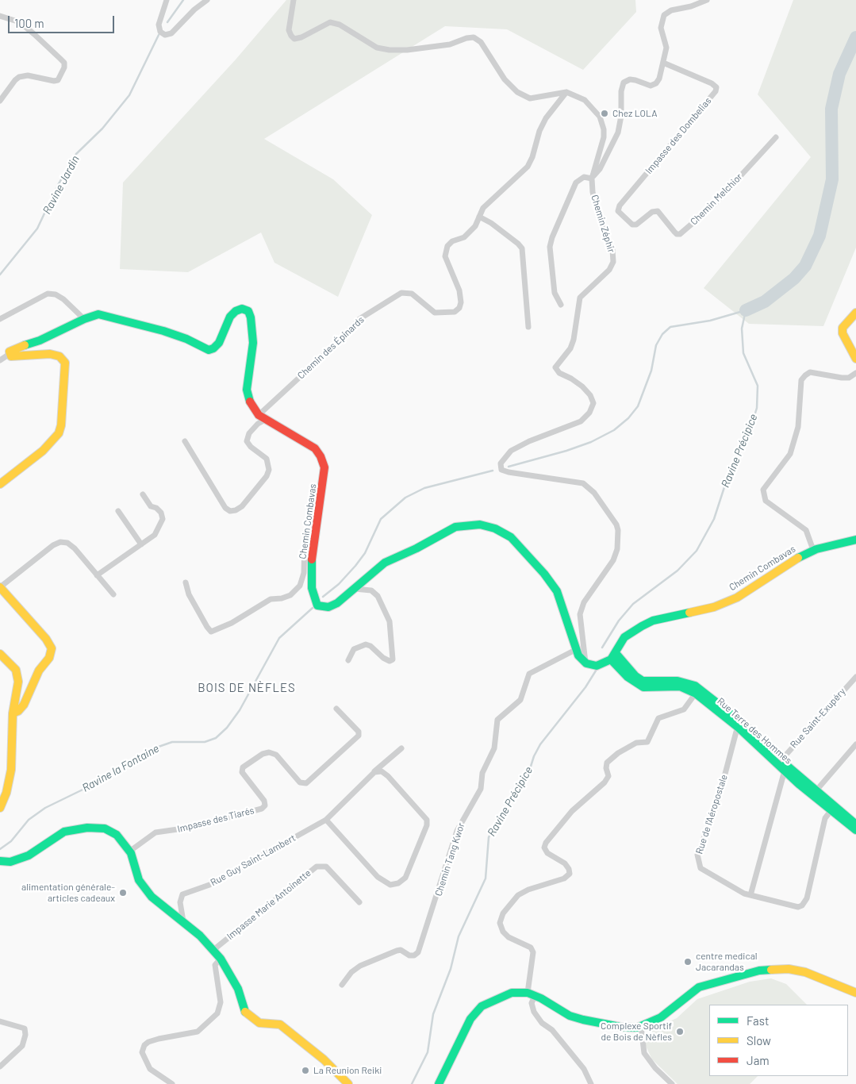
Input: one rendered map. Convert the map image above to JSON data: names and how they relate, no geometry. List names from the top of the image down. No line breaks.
{"streets":{"street":["Impasse des Dombelias","Chemin Melchior","Chemin Zéphir","Chemin des Épinards","Chemin Combavas","Rue Saint-Exupéry","Rue Terre des Hommes","Rue de l'Aéropostale","Impasse des Tiarés","Chemin Tang Kwor","Rue Guy Saint-Lambert","Impasse Marie Antoinette"]},"crossings":[["Impasse des Dombelias","Chemin Melchior"],["Chemin Zéphir","Chemin des Épinards"],["Chemin Zéphir","Chemin Combavas"],["Chemin des Épinards","Chemin Combavas"],["Chemin Combavas","Rue Terre des Hommes"],["Chemin Combavas","Chemin Tang Kwor"],["Rue Saint-Exupéry","Rue Terre des Hommes"],["Rue Terre des Hommes","Rue de l'Aéropostale"]],"districts":["BOIS DE NÈFLES"],"water":["Ravine Jardin","Ravine Précipice","Ravine la Fontaine"],"places":["Chez LOLA","alimentation générale- articles cadeaux","centre medical Jacarandas","Complexe Sportif de Bois de Nèfles","La Reunion Reiki"],"legend":["Fast","Slow","Jam"],"scale_bar":"100 m"}
